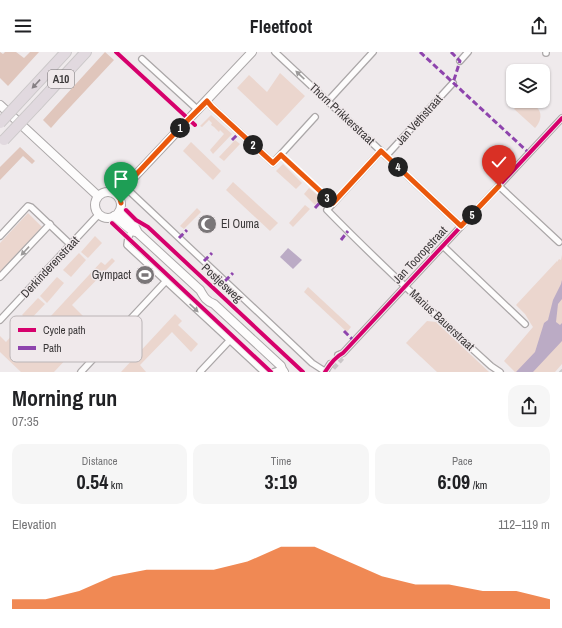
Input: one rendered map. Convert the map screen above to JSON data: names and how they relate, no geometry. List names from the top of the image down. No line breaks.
{"streets":{"highway":["A10"],"street":["Thorn Prikkerstraat","Jan Vethstraat","Jan Tooropstraat","Derkinderenstraat","Postjesweg","Marius Bauerstraat"]},"crossings":[["Thorn Prikkerstraat","Jan Vethstraat"],["Thorn Prikkerstraat","Jan Tooropstraat"],["Thorn Prikkerstraat","Marius Bauerstraat"],["Jan Tooropstraat","Marius Bauerstraat"],["Derkinderenstraat","Postjesweg"]],"places":{"mosque":["El Ouma"],"sports":["Gympact"]},"legend":["Cycle path","Path"],"page":{"header":"Fleetfoot","pins":["1","2","4","3","5"],"heading":["Morning run","07:35"],"stats":[["Distance","0.54 km"],["Time","3:19"],["Pace","6:09 /km"]],"chart":["Elevation","112–119 m"]}}
